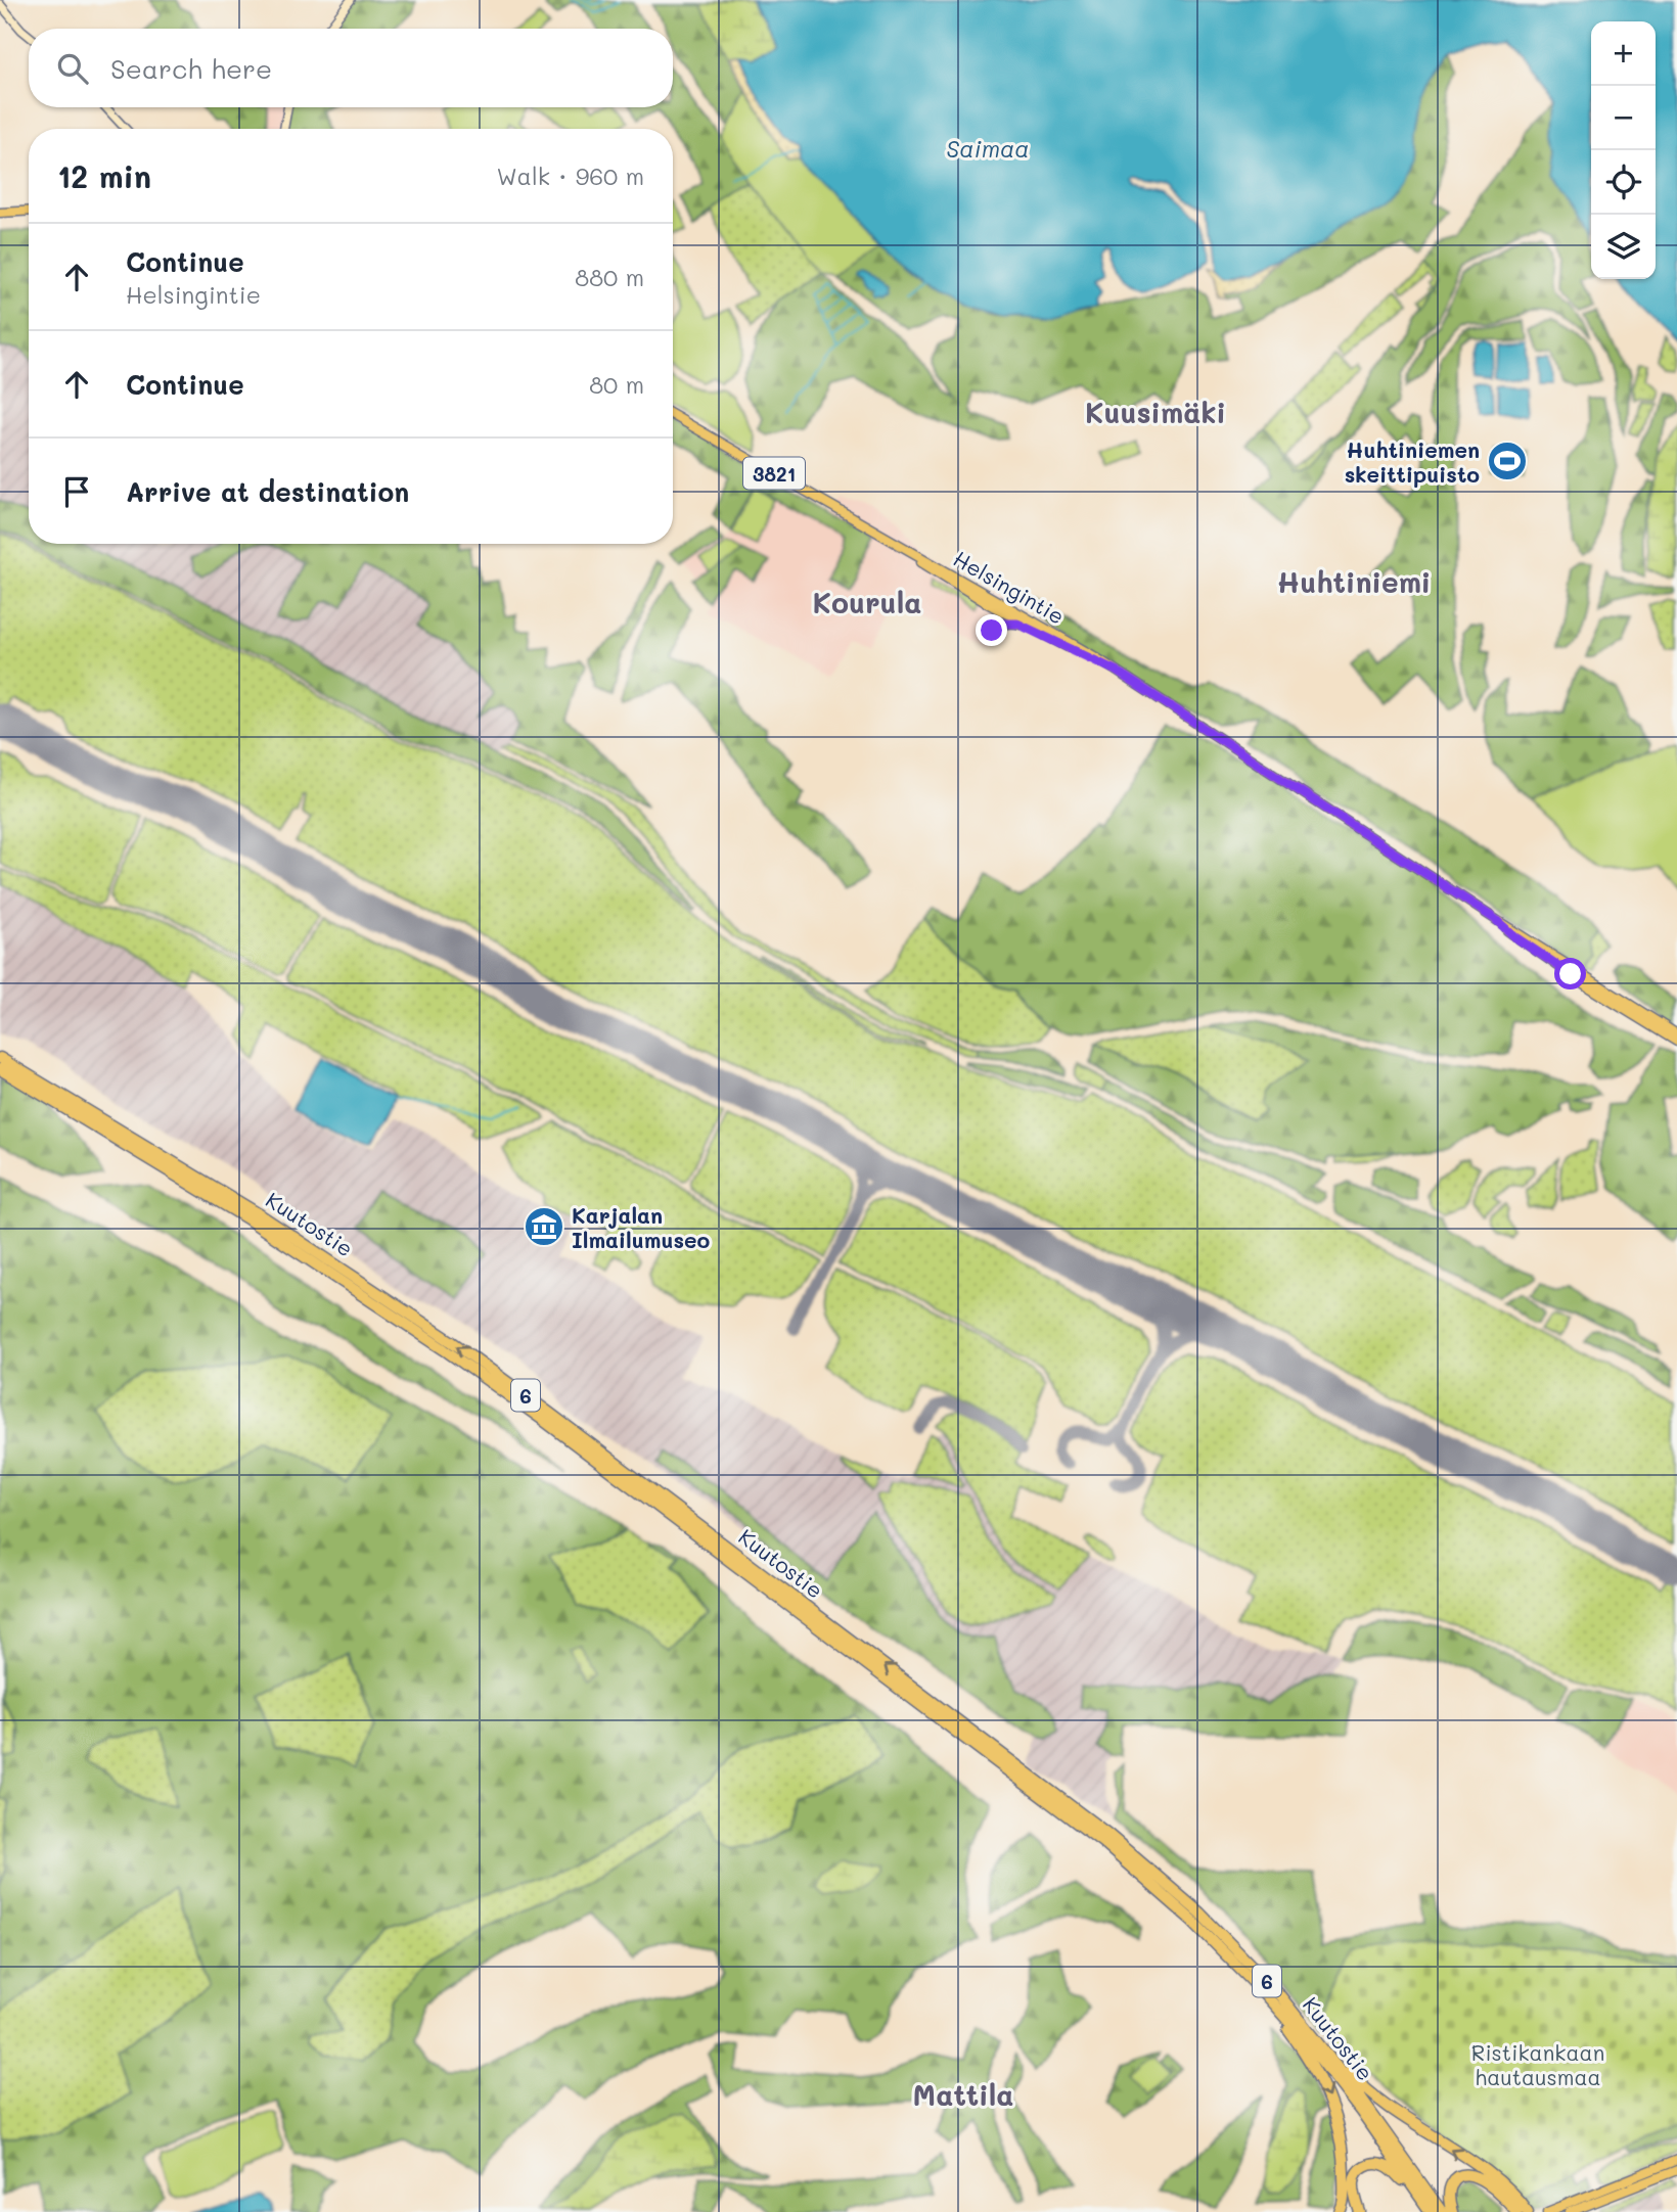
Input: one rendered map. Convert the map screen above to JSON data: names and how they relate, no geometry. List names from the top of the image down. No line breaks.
{"streets":{"highway":["Kuutostie","6"],"main road":["3821","Helsingintie"]},"districts":["Kuusimäki","Huhtiniemi","Kourula","Mattila"],"water":["Saimaa"],"parks":["Ristikankaan hautausmaa"],"places":{"sports":["Huhtiniemen skeittipuisto"],"museum":["Karjalan Ilmailumuseo"]},"page":{"map_buttons":["+","−"],"search":"Search here","heading":["12 min","Walk · 960 m"],"list":[["Continue","Helsingintie","880 m"],["Continue","80 m"],"Arrive at destination"]}}
